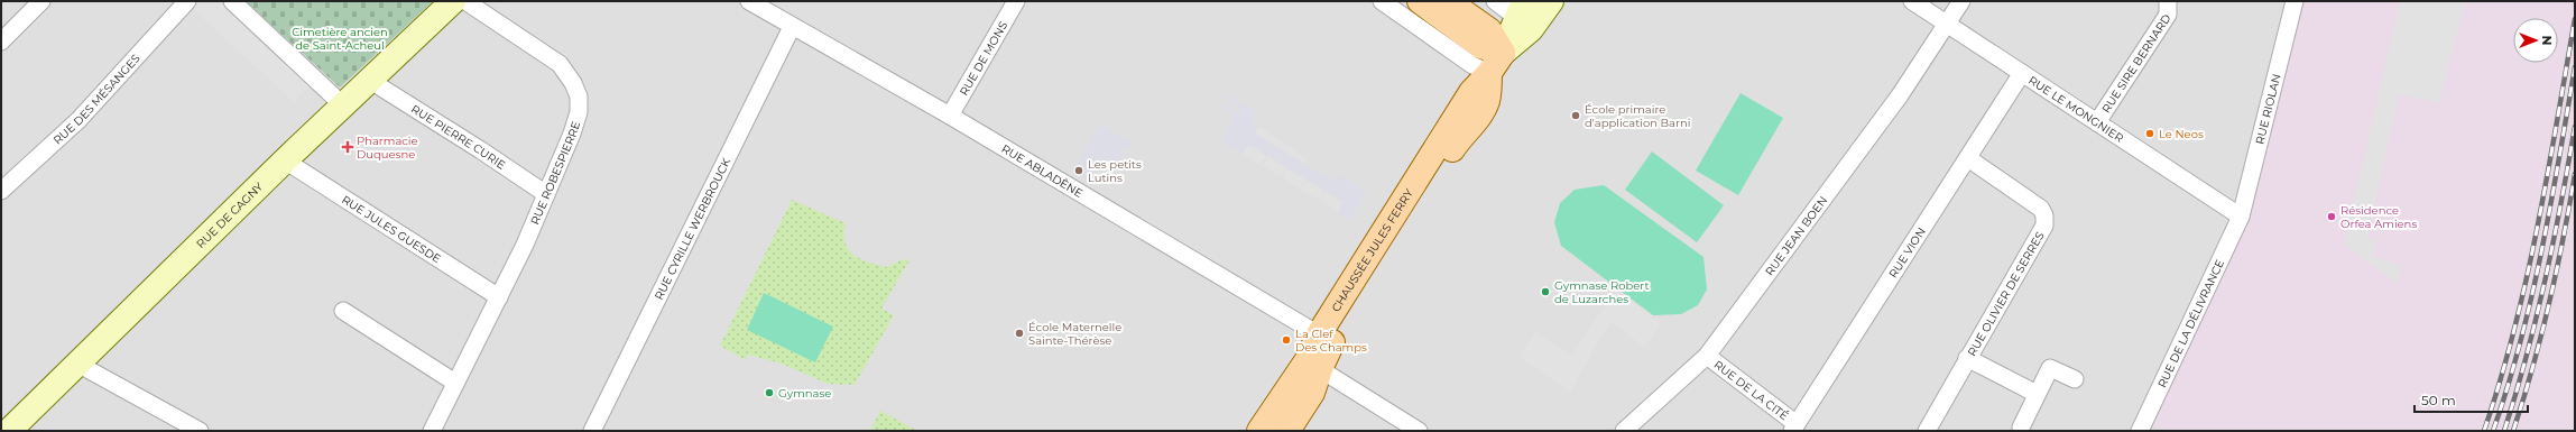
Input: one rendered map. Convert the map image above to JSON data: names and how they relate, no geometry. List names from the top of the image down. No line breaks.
{"streets":{"main road":["RUE DE CAGNY","CHAUSSÉE JULES FERRY"],"street":["RUE DE MONS","RUE SIRE BERNARD","RUE DES MÉSANGES","RUE LE MONGNIER","RUE RIOLAN","RUE PIERRE CURIE","RUE ABLADÈNE","RUE ROBESPIERRE","RUE JULES GUESDE","RUE CYRILLE WERBROUCK","RUE JEAN BOEN","RUE VION","RUE OLIVIER DE SERRES","RUE DE LA DÉLIVRANCE","RUE DE LA CITÉ"]},"crossings":[["RUE DE MONS","RUE ABLADÈNE"],["RUE SIRE BERNARD","RUE LE MONGNIER"],["RUE LE MONGNIER","RUE RIOLAN"],["RUE LE MONGNIER","RUE JEAN BOEN"],["RUE LE MONGNIER","RUE VION"],["RUE LE MONGNIER","RUE DE LA DÉLIVRANCE"],["RUE RIOLAN","RUE DE LA DÉLIVRANCE"],["RUE PIERRE CURIE","RUE ROBESPIERRE"],["RUE PIERRE CURIE","RUE DE CAGNY"],["RUE ABLADÈNE","RUE CYRILLE WERBROUCK"],["RUE ABLADÈNE","CHAUSSÉE JULES FERRY"],["RUE ROBESPIERRE","RUE JULES GUESDE"],["RUE DE CAGNY","RUE JULES GUESDE"],["RUE JEAN BOEN","RUE DE LA CITÉ"],["RUE VION","RUE OLIVIER DE SERRES"],["RUE VION","RUE DE LA CITÉ"]],"parks":["Cimetière ancien de Saint-Acheul"],"places":{"other":["École primaire d'application Barni","Le Neos","Les petits Lutins","Résidence Orfea Amiens","Gymnase Robert de Luzarches","École Maternelle Sainte-Thérèse","La Clef Des Champs","Gymnase"],"health":["Pharmacie Duquesne"]},"scale_bar":"50 m","north":"right"}
